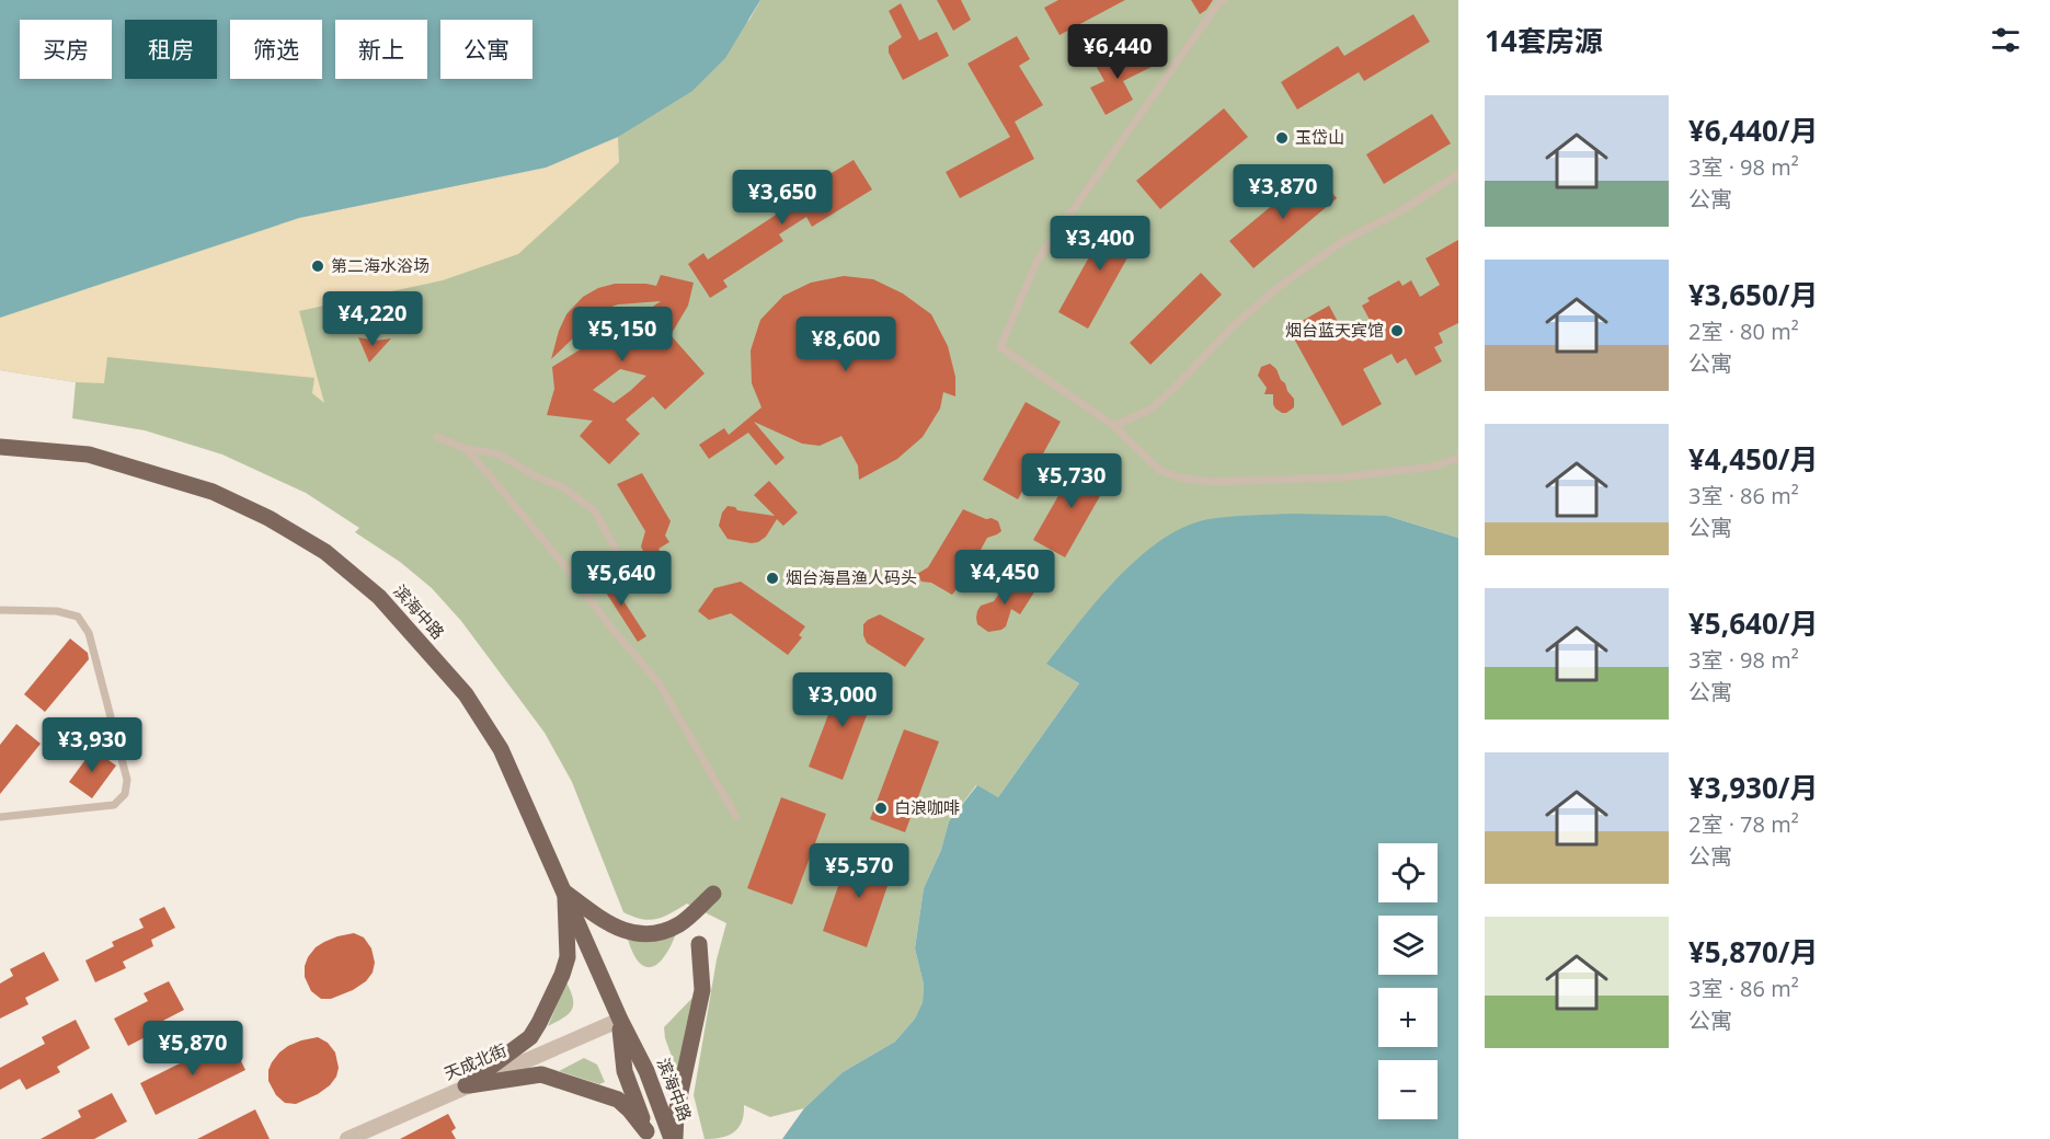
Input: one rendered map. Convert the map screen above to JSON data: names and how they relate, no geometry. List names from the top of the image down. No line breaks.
{"streets":{"main road":["滨海中路"],"street":["天成北街"]},"crossings":[["滨海中路","天成北街"]],"places":["玉岱山","第二海水浴场","烟台蓝天宾馆","烟台海昌渔人码头","白浪咖啡"],"page":{"heading":"14套房源","chip":["买房","租房","筛选","新上","公寓"],"price":["¥6,440","¥3,870","¥3,650","¥3,400","¥4,220","¥5,150","¥8,600","¥5,730","¥4,450","¥5,640","¥3,000","¥3,930","¥5,570","¥5,870"],"list":[{"name":"¥6,440/月","note":"3室 · 98 m² · 公寓"},{"name":"¥3,650/月","note":"2室 · 80 m² · 公寓"},{"name":"¥4,450/月","note":"3室 · 86 m² · 公寓"},{"name":"¥5,640/月","note":"3室 · 98 m² · 公寓"},{"name":"¥3,930/月","note":"2室 · 78 m² · 公寓"},{"name":"¥5,870/月","note":"3室 · 86 m² · 公寓"}],"map_buttons":["+","−"]}}
